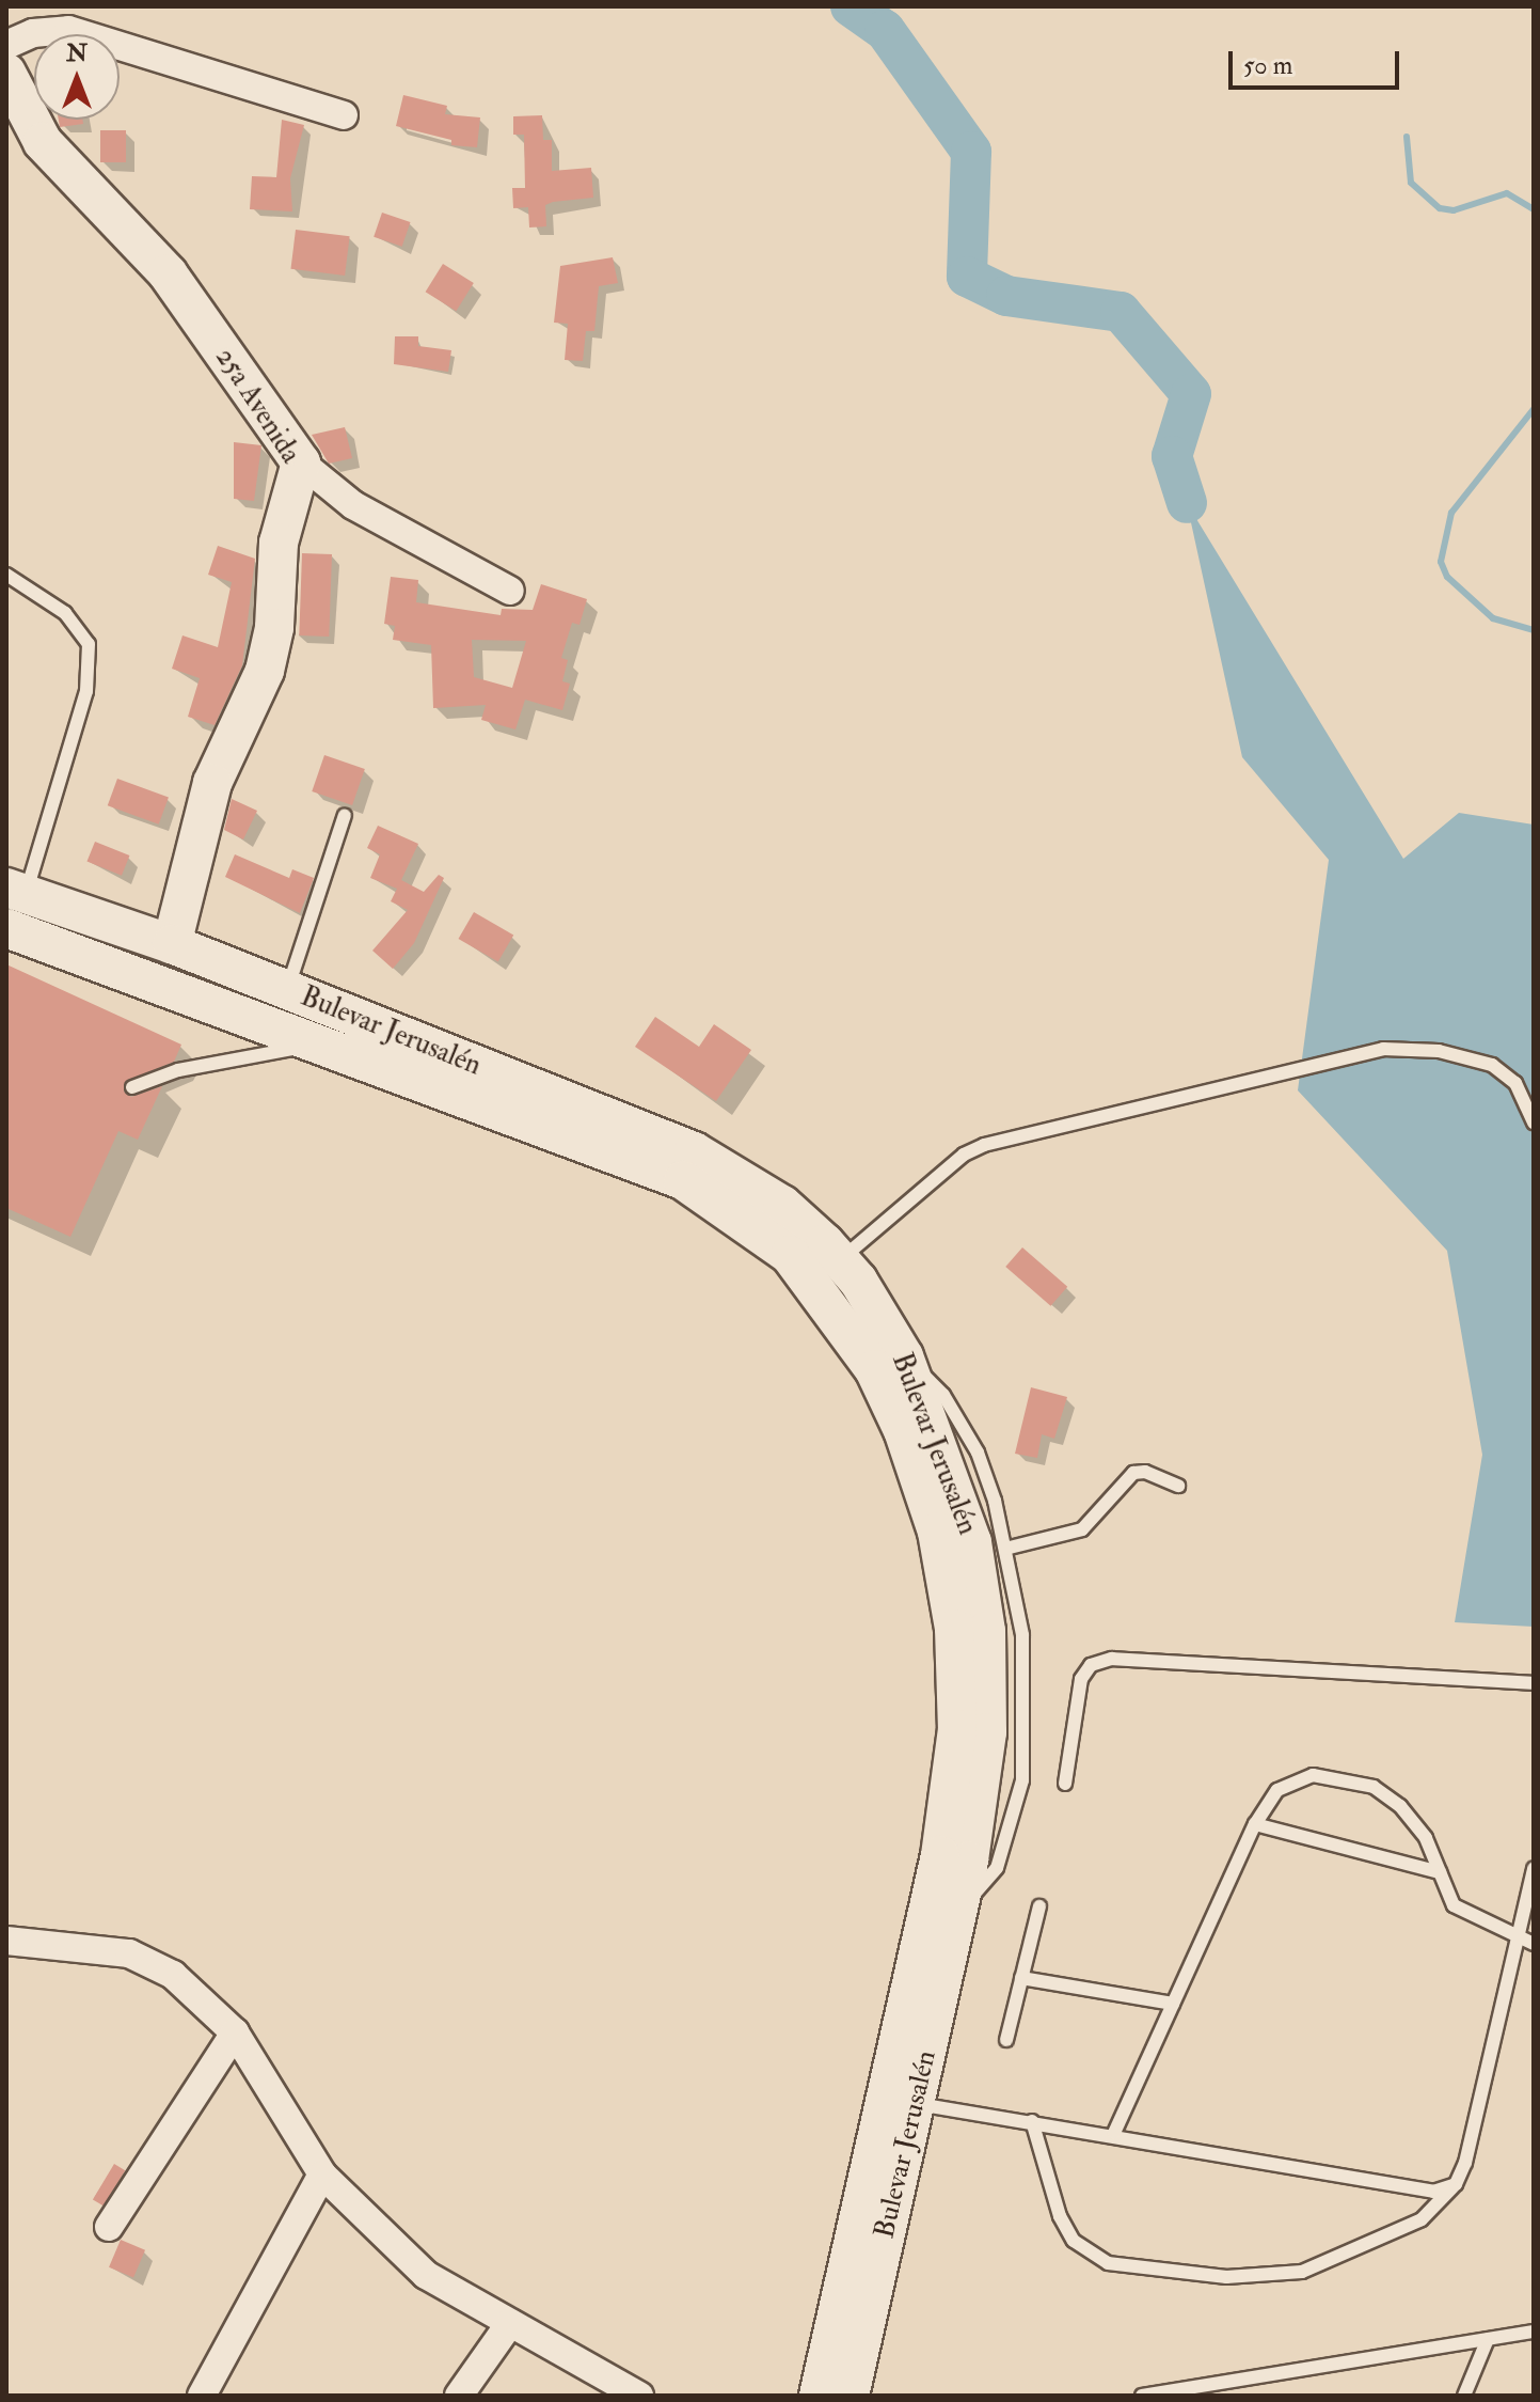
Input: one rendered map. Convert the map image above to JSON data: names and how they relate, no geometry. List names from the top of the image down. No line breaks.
{"streets":{"main road":["25a Avenida","Bulevar Jerusalén"]},"crossings":[["25a Avenida","Bulevar Jerusalén"]],"scale_bar":"50 m","north":"top"}
